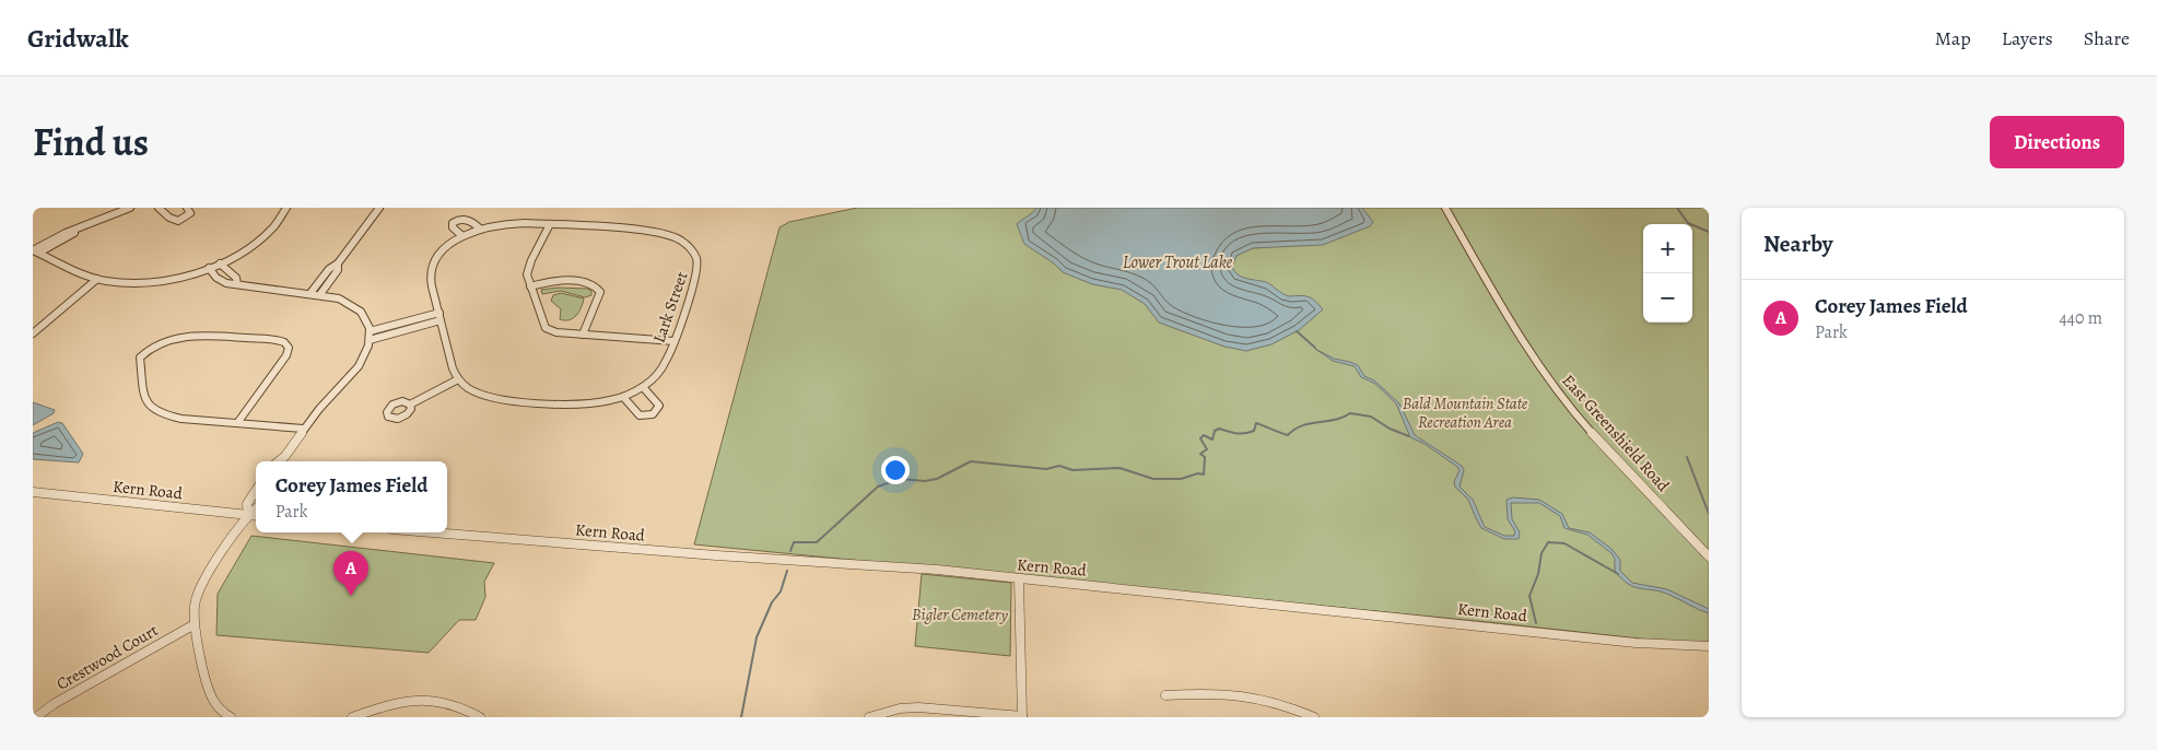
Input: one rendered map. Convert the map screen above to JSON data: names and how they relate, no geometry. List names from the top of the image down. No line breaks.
{"streets":{"street":["Lark Street","East Greenshield Road","Kern Road","Crestwood Court"]},"water":["Lower Trout Lake"],"parks":["Bald Mountain State Recreation Area","Bigler Cemetery"],"page":{"header":"Gridwalk","nav":["Map","Layers","Share"],"title":"Find us","buttons":"Directions","heading":"Nearby","map_buttons":["+","−"],"list":[{"mark":"A","name":"Corey James Field","note":"Park","value":"440 m"}],"popup":["Corey James Field","Park"],"pins":"A"}}
